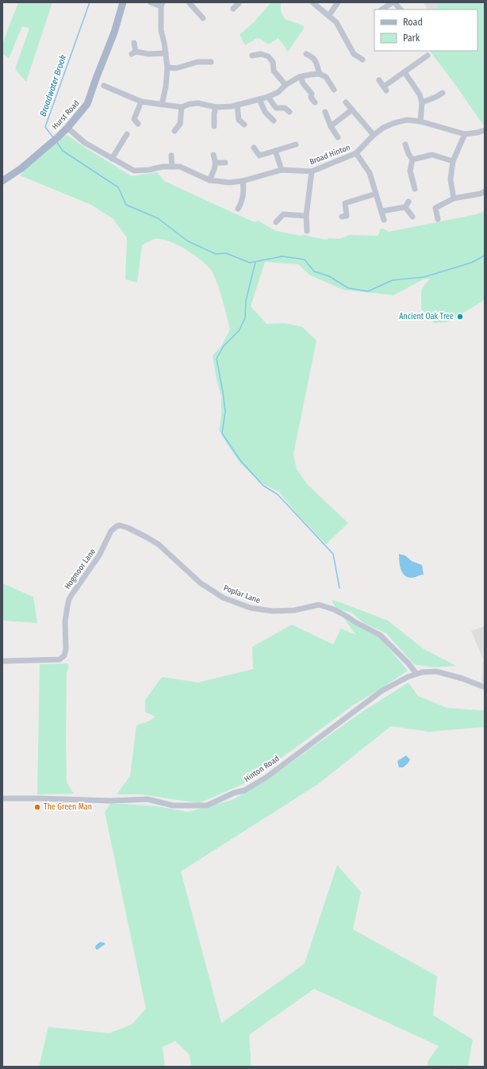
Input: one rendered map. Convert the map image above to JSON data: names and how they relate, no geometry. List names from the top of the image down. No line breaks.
{"streets":{"main road":["Hurst Road"],"street":["Broad Hinton","Hogmoor Lane","Poplar Lane","Hinton Road"]},"crossings":[["Hurst Road","Broad Hinton"],["Hogmoor Lane","Poplar Lane"],["Poplar Lane","Hinton Road"]],"water":["Broadwater Brook"],"places":["Ancient Oak Tree","The Green Man"],"legend":["Road","Park"]}
